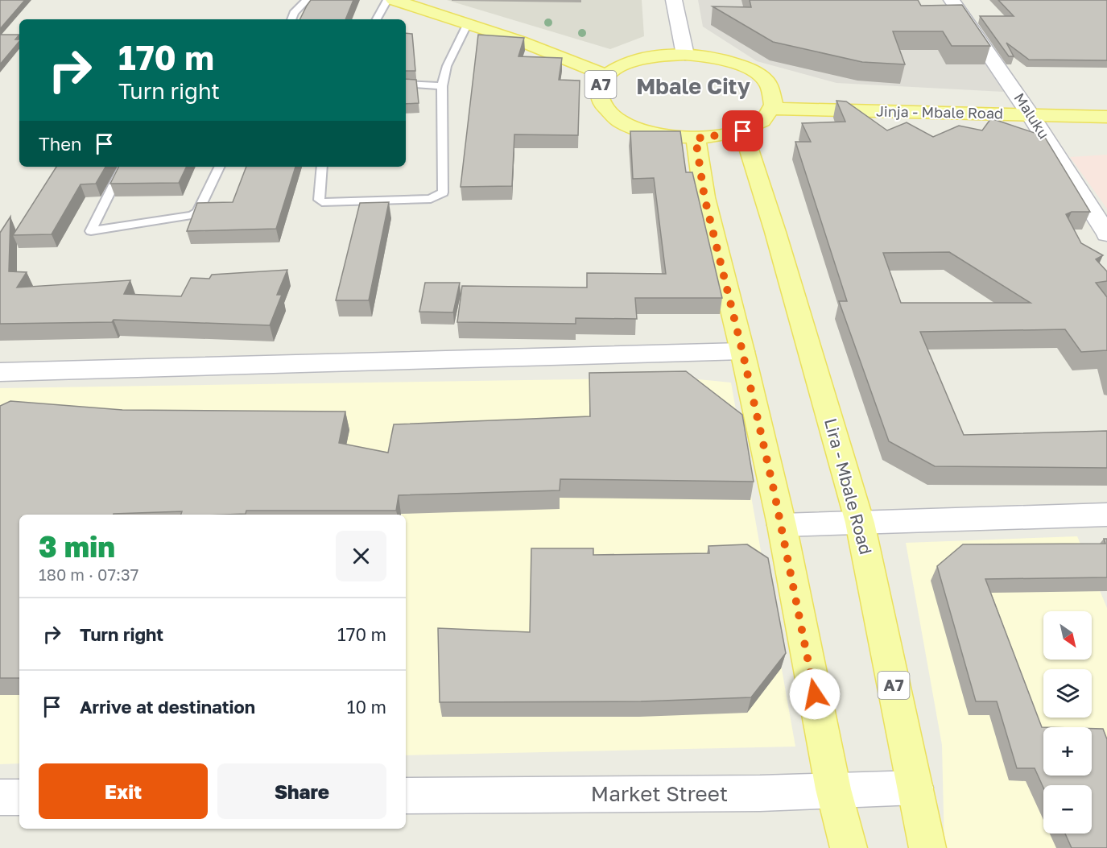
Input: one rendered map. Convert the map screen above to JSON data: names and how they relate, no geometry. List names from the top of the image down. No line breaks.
{"streets":{"main road":["A7","Jinja - Mbale Road","Lira - Mbale Road"],"street":["Maluku","Market Street"]},"crossings":[["A7","Jinja - Mbale Road"],["A7","Lira - Mbale Road"],["Jinja - Mbale Road","Maluku"],["Lira - Mbale Road","Market Street"]],"districts":["Mbale City"],"north":"bottom right","page":{"turn":["170 m","Turn right"],"then":"Then","heading":["3 min","180 m · 07:37"],"list":[{"name":"Turn right","value":"170 m"},{"name":"Arrive at destination","value":"10 m"}],"map_buttons":["+","−"],"buttons":["Exit","Share"]}}
